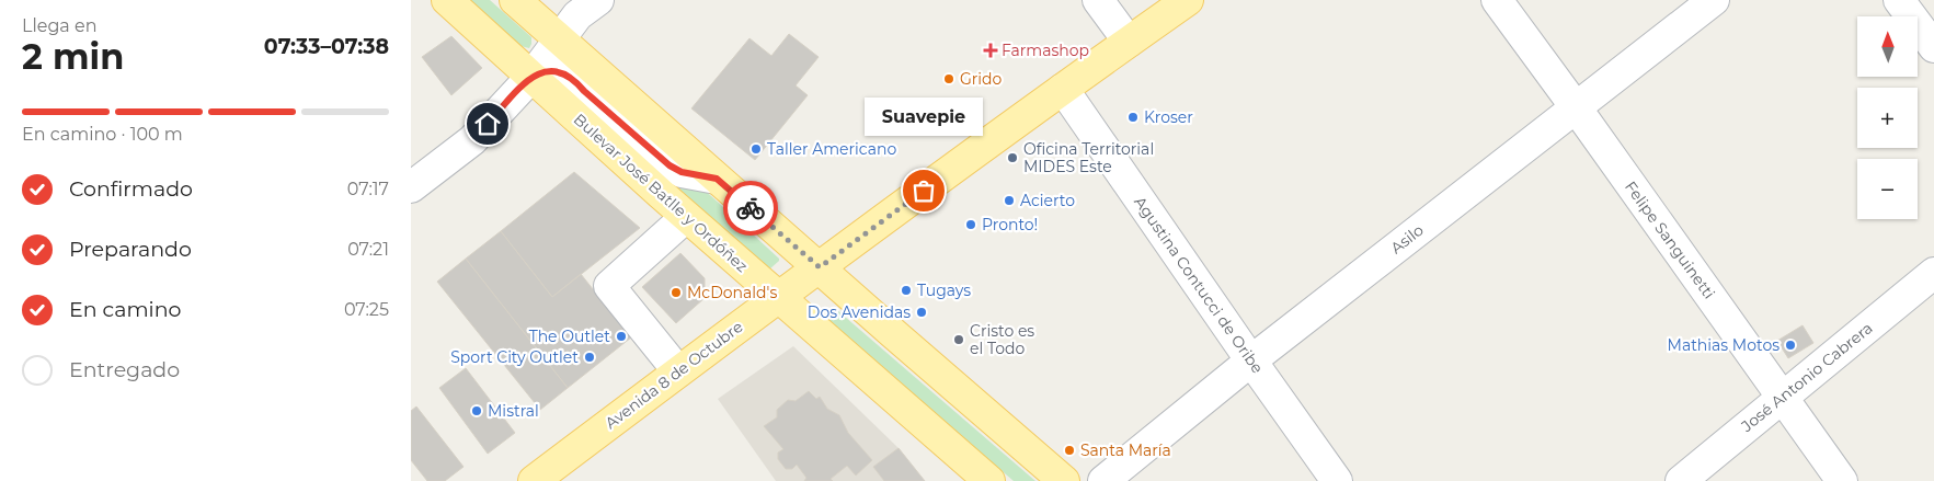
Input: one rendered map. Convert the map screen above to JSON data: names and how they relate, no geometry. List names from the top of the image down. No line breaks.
{"streets":{"main road":["Bulevar José Batlle y Ordóñez","Avenida 8 de Octubre"],"street":["Asilo","Felipe Sanguinetti","Agustina Contucci de Oribe","José Antonio Cabrera"]},"crossings":[["Bulevar José Batlle y Ordóñez","Avenida 8 de Octubre"],["Asilo","Felipe Sanguinetti"],["Asilo","Agustina Contucci de Oribe"],["Felipe Sanguinetti","José Antonio Cabrera"],["Agustina Contucci de Oribe","Avenida 8 de Octubre"]],"places":{"health":["Farmashop"],"other":["Grido","Kroser","Taller Americano","Oficina Territorial MIDES Este","Suavepie","Acierto","Pronto!","Tugays","McDonald's","Dos Avenidas","The Outlet","Cristo es el Todo","Mathias Motos","Sport City Outlet","Mistral","Santa María"]},"north":"top","page":{"heading":["2 min","Llega en","07:33–07:38"],"map_buttons":["+","−"],"bar":"En camino · 100 m","bubble":"Suavepie","list":[["Confirmado","07:17"],["Preparando","07:21"],["En camino","07:25"],"Entregado"]}}
